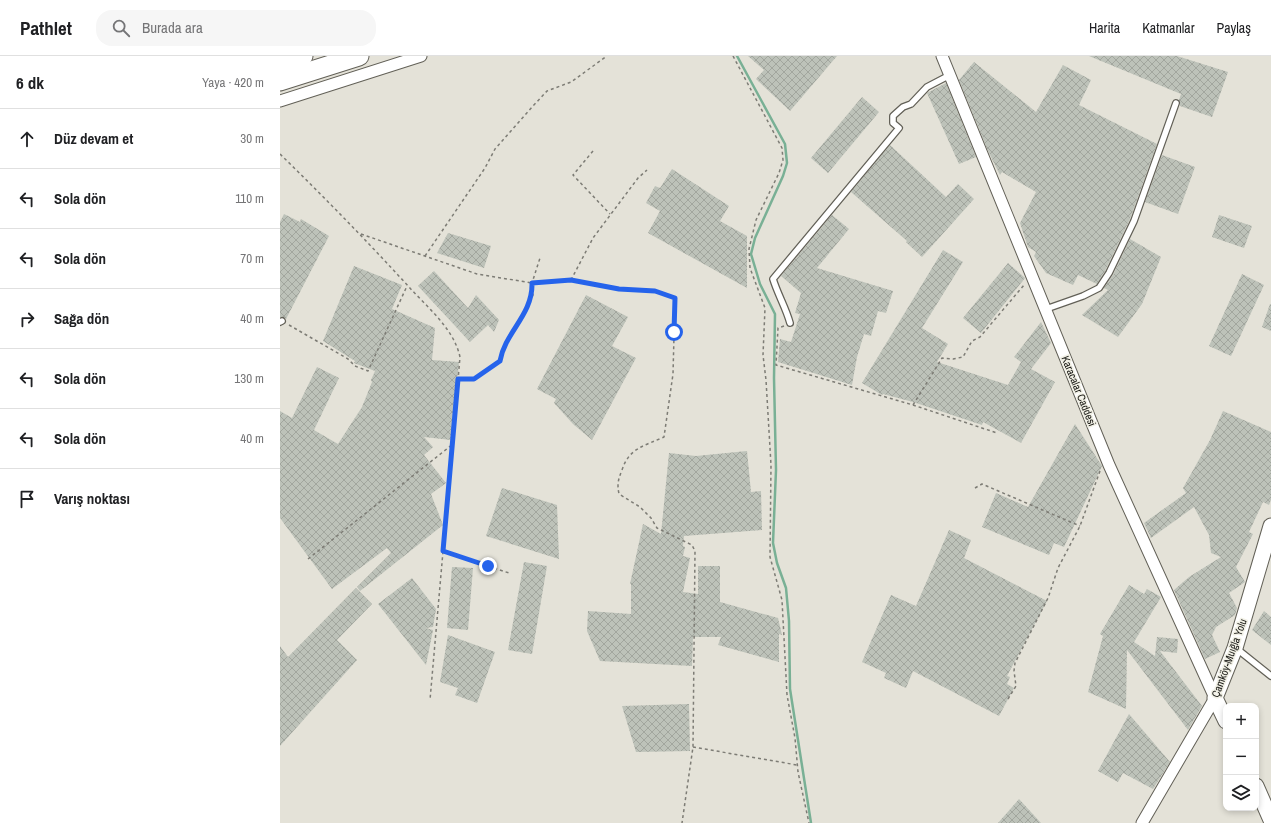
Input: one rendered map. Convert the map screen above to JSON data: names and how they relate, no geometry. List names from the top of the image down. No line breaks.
{"streets":{"street":["Karacalar Caddesi","Çamköy-Muığla Yolu"]},"crossings":[["Karacalar Caddesi","Çamköy-Muığla Yolu"]],"page":{"header":"Pathlet","search":"Burada ara","nav":["Harita","Katmanlar","Paylaş"],"heading":["6 dk","Yaya · 420 m"],"list":[["Düz devam et","30 m"],["Sola dön","110 m"],["Sola dön","70 m"],["Sağa dön","40 m"],["Sola dön","130 m"],["Sola dön","40 m"],"Varış noktası"],"map_buttons":["+","−"]}}
